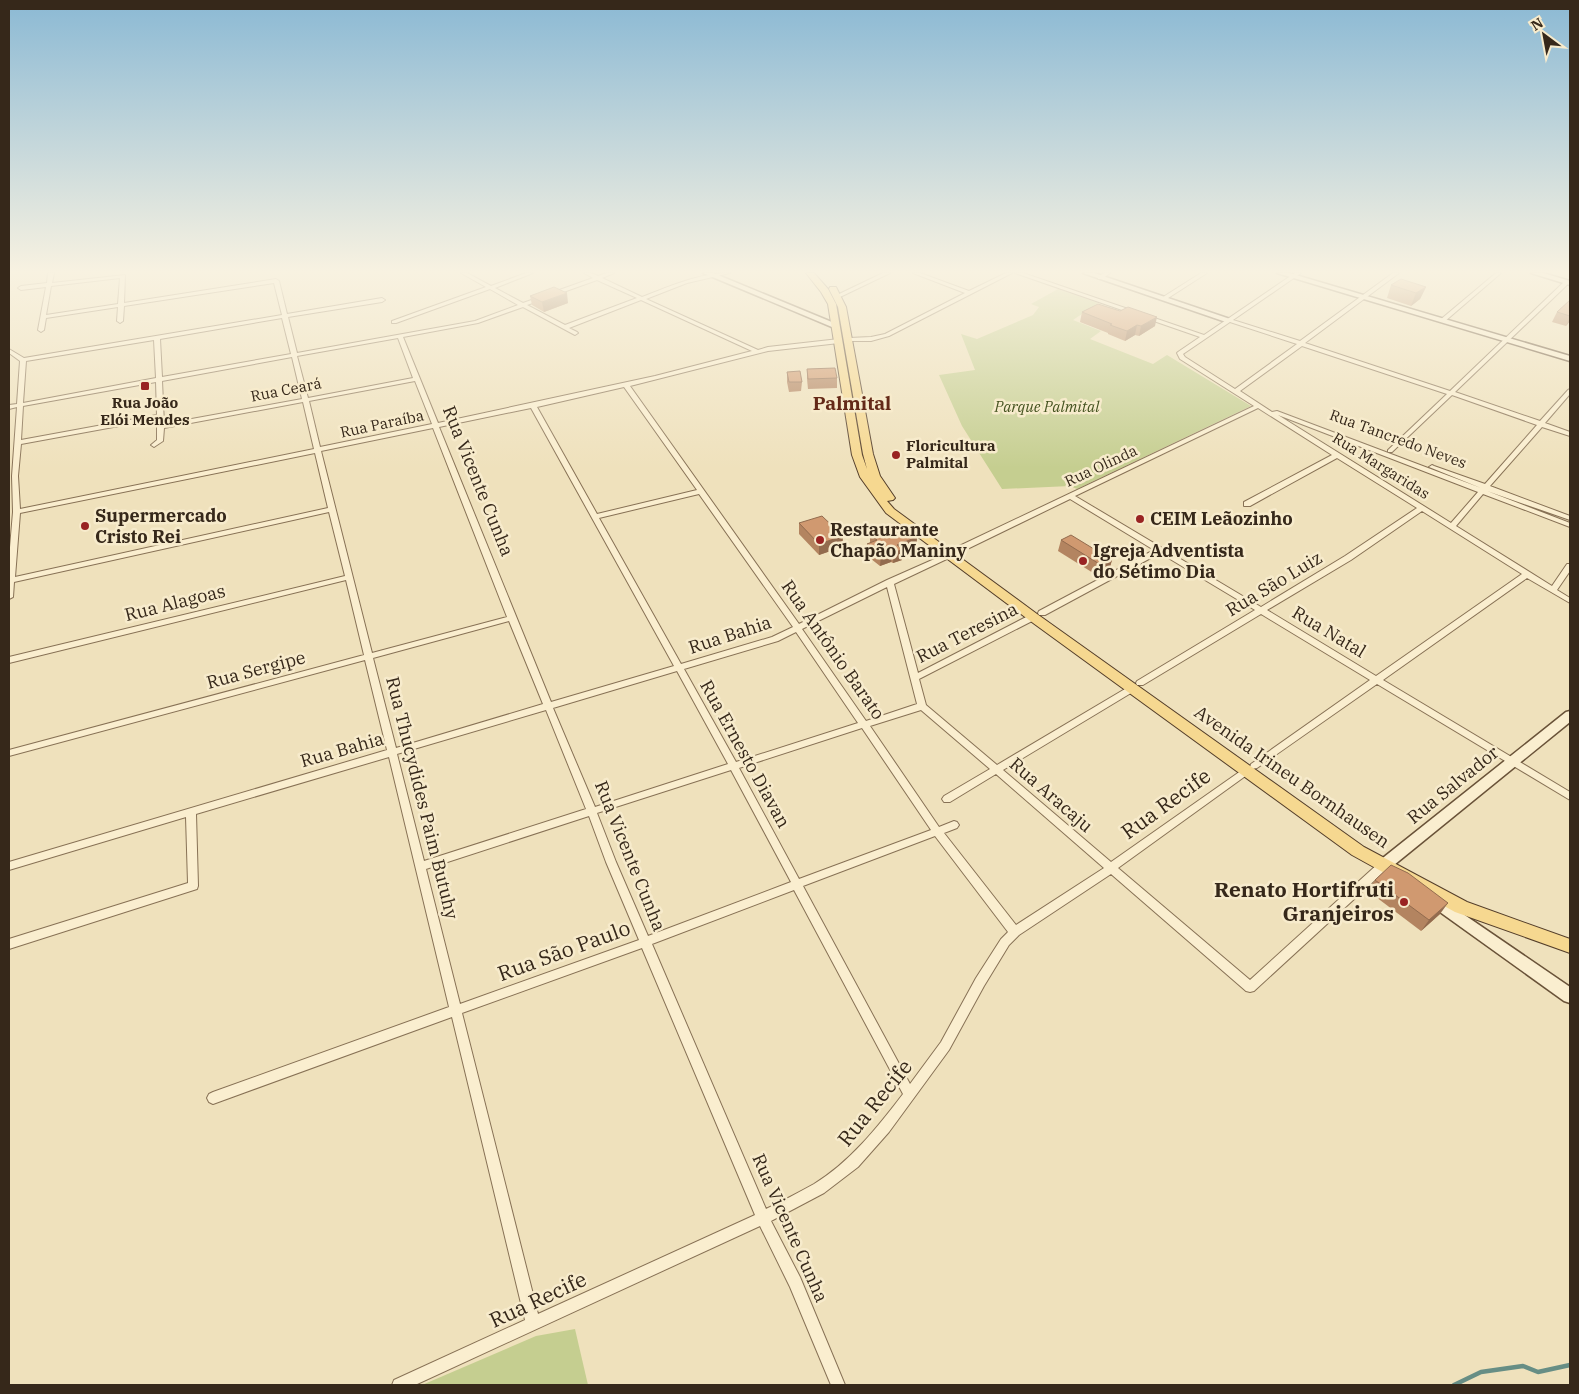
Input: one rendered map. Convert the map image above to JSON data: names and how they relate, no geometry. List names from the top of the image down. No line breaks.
{"streets":{"main road":["Avenida Irineu Bornhausen"],"street":["Rua Ceará","Rua Paraíba","Rua Tancredo Neves","Rua Olinda","Rua Margaridas","Rua Vicente Cunha","Rua São Luiz","Rua Alagoas","Rua Natal","Rua Teresina","Rua Bahia","Rua Antônio Barato","Rua Sergipe","Rua Ernesto Diavan","Rua Salvador","Rua Aracaju","Rua Thucydides Paim Butuhy","Rua Recife","Rua São Paulo"]},"crossings":[["Rua Ceará","Rua Vicente Cunha"],["Rua Ceará","Rua Thucydides Paim Butuhy"],["Rua Paraíba","Rua Vicente Cunha"],["Rua Paraíba","Rua Antônio Barato"],["Rua Paraíba","Rua Ernesto Diavan"],["Rua Paraíba","Avenida Irineu Bornhausen"],["Rua Paraíba","Rua Thucydides Paim Butuhy"],["Rua Tancredo Neves","Rua Olinda"],["Rua Tancredo Neves","Rua Margaridas"],["Rua Olinda","Rua Margaridas"],["Rua Olinda","Rua Natal"],["Rua Olinda","Rua Bahia"],["Rua Olinda","Rua Antônio Barato"],["Rua Olinda","Avenida Irineu Bornhausen"],["Rua Margaridas","Rua São Luiz"],["Rua Margaridas","Rua Recife"],["Rua Vicente Cunha","Rua Bahia"],["Rua Vicente Cunha","Rua Sergipe"],["Rua Vicente Cunha","Rua Recife"],["Rua Vicente Cunha","Rua São Paulo"],["Rua São Luiz","Rua Natal"],["Rua São Luiz","Avenida Irineu Bornhausen"],["Rua São Luiz","Rua Aracaju"],["Rua Alagoas","Rua Thucydides Paim Butuhy"],["Rua Natal","Rua Teresina"],["Rua Natal","Rua Salvador"],["Rua Natal","Rua Recife"],["Rua Teresina","Avenida Irineu Bornhausen"],["Rua Bahia","Rua Antônio Barato"],["Rua Bahia","Rua Ernesto Diavan"],["Rua Bahia","Rua Thucydides Paim Butuhy"],["Rua Antônio Barato","Rua Recife"],["Rua Antônio Barato","Rua São Paulo"],["Rua Sergipe","Rua Thucydides Paim Butuhy"],["Rua Ernesto Diavan","Rua Recife"],["Rua Ernesto Diavan","Rua São Paulo"],["Avenida Irineu Bornhausen","Rua Salvador"],["Avenida Irineu Bornhausen","Rua Recife"],["Rua Salvador","Rua Aracaju"],["Rua Aracaju","Rua Recife"],["Rua Thucydides Paim Butuhy","Rua Recife"],["Rua Thucydides Paim Butuhy","Rua São Paulo"]],"districts":["Palmital"],"parks":["Parque Palmital"],"places":{"transit":["Rua João Elói Mendes"],"other":["Floricultura Palmital","CEIM Leãozinho","Supermercado Cristo Rei","Restaurante Chapão Maniny","Igreja Adventista do Sétimo Dia","Renato Hortifruti Granjeiros"]},"north":"top left"}
